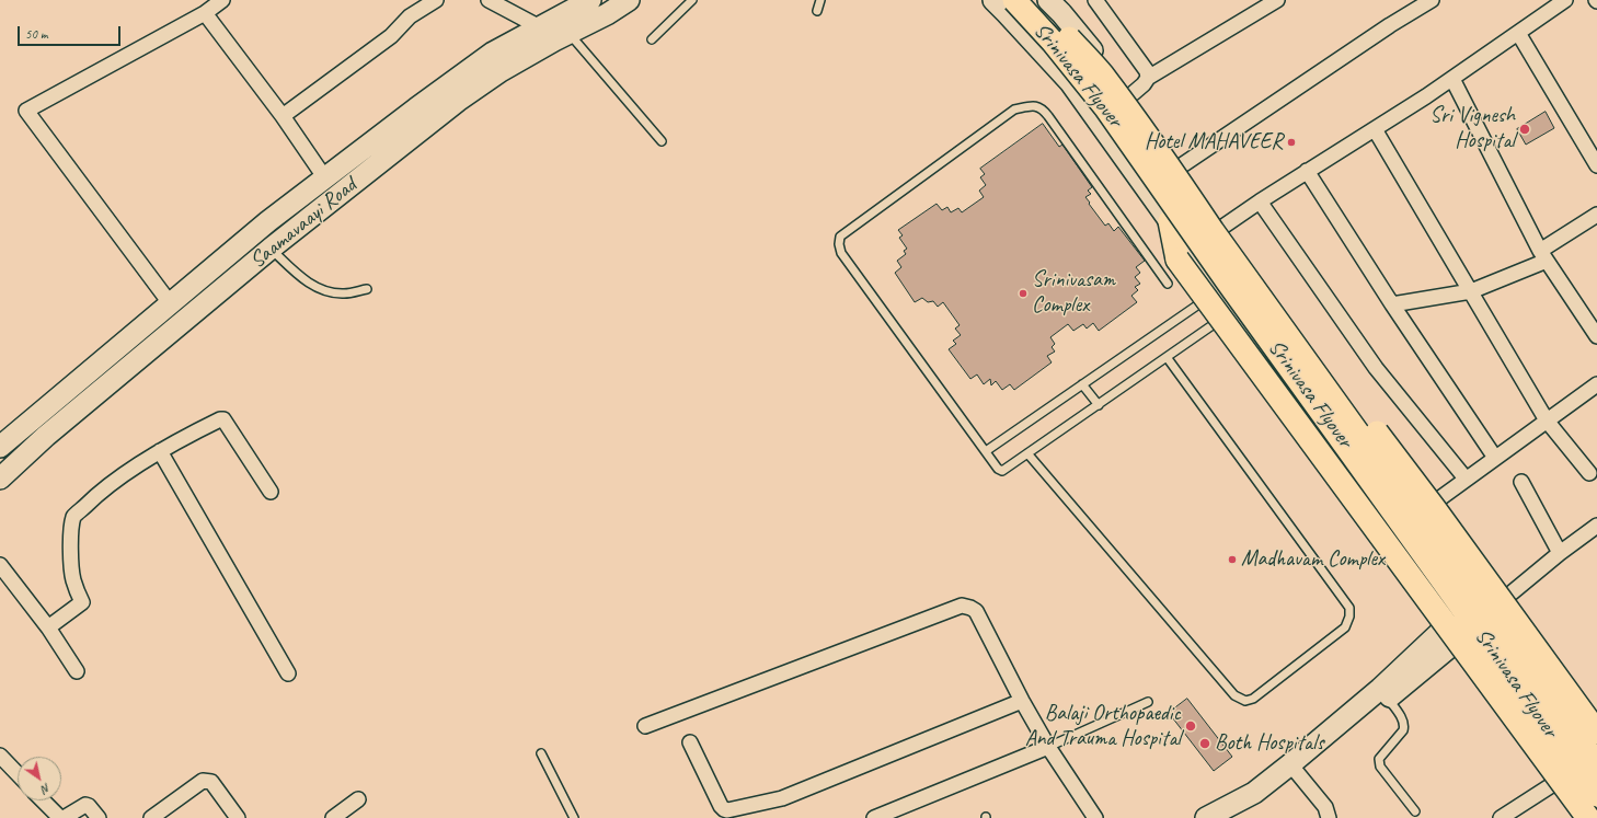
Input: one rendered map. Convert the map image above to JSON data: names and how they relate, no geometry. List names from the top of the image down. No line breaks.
{"streets":{"main road":["Srinivasa Flyover"],"street":["Saamavaayi Road"]},"places":["Sri Vignesh Hospital","Hotel MAHAVEER","Srinivasam Complex","Madhavam Complex","Balaji Orthopaedic And Trauma Hospital","Both Hospitals"],"scale_bar":"50 m","north":"bottom right"}
